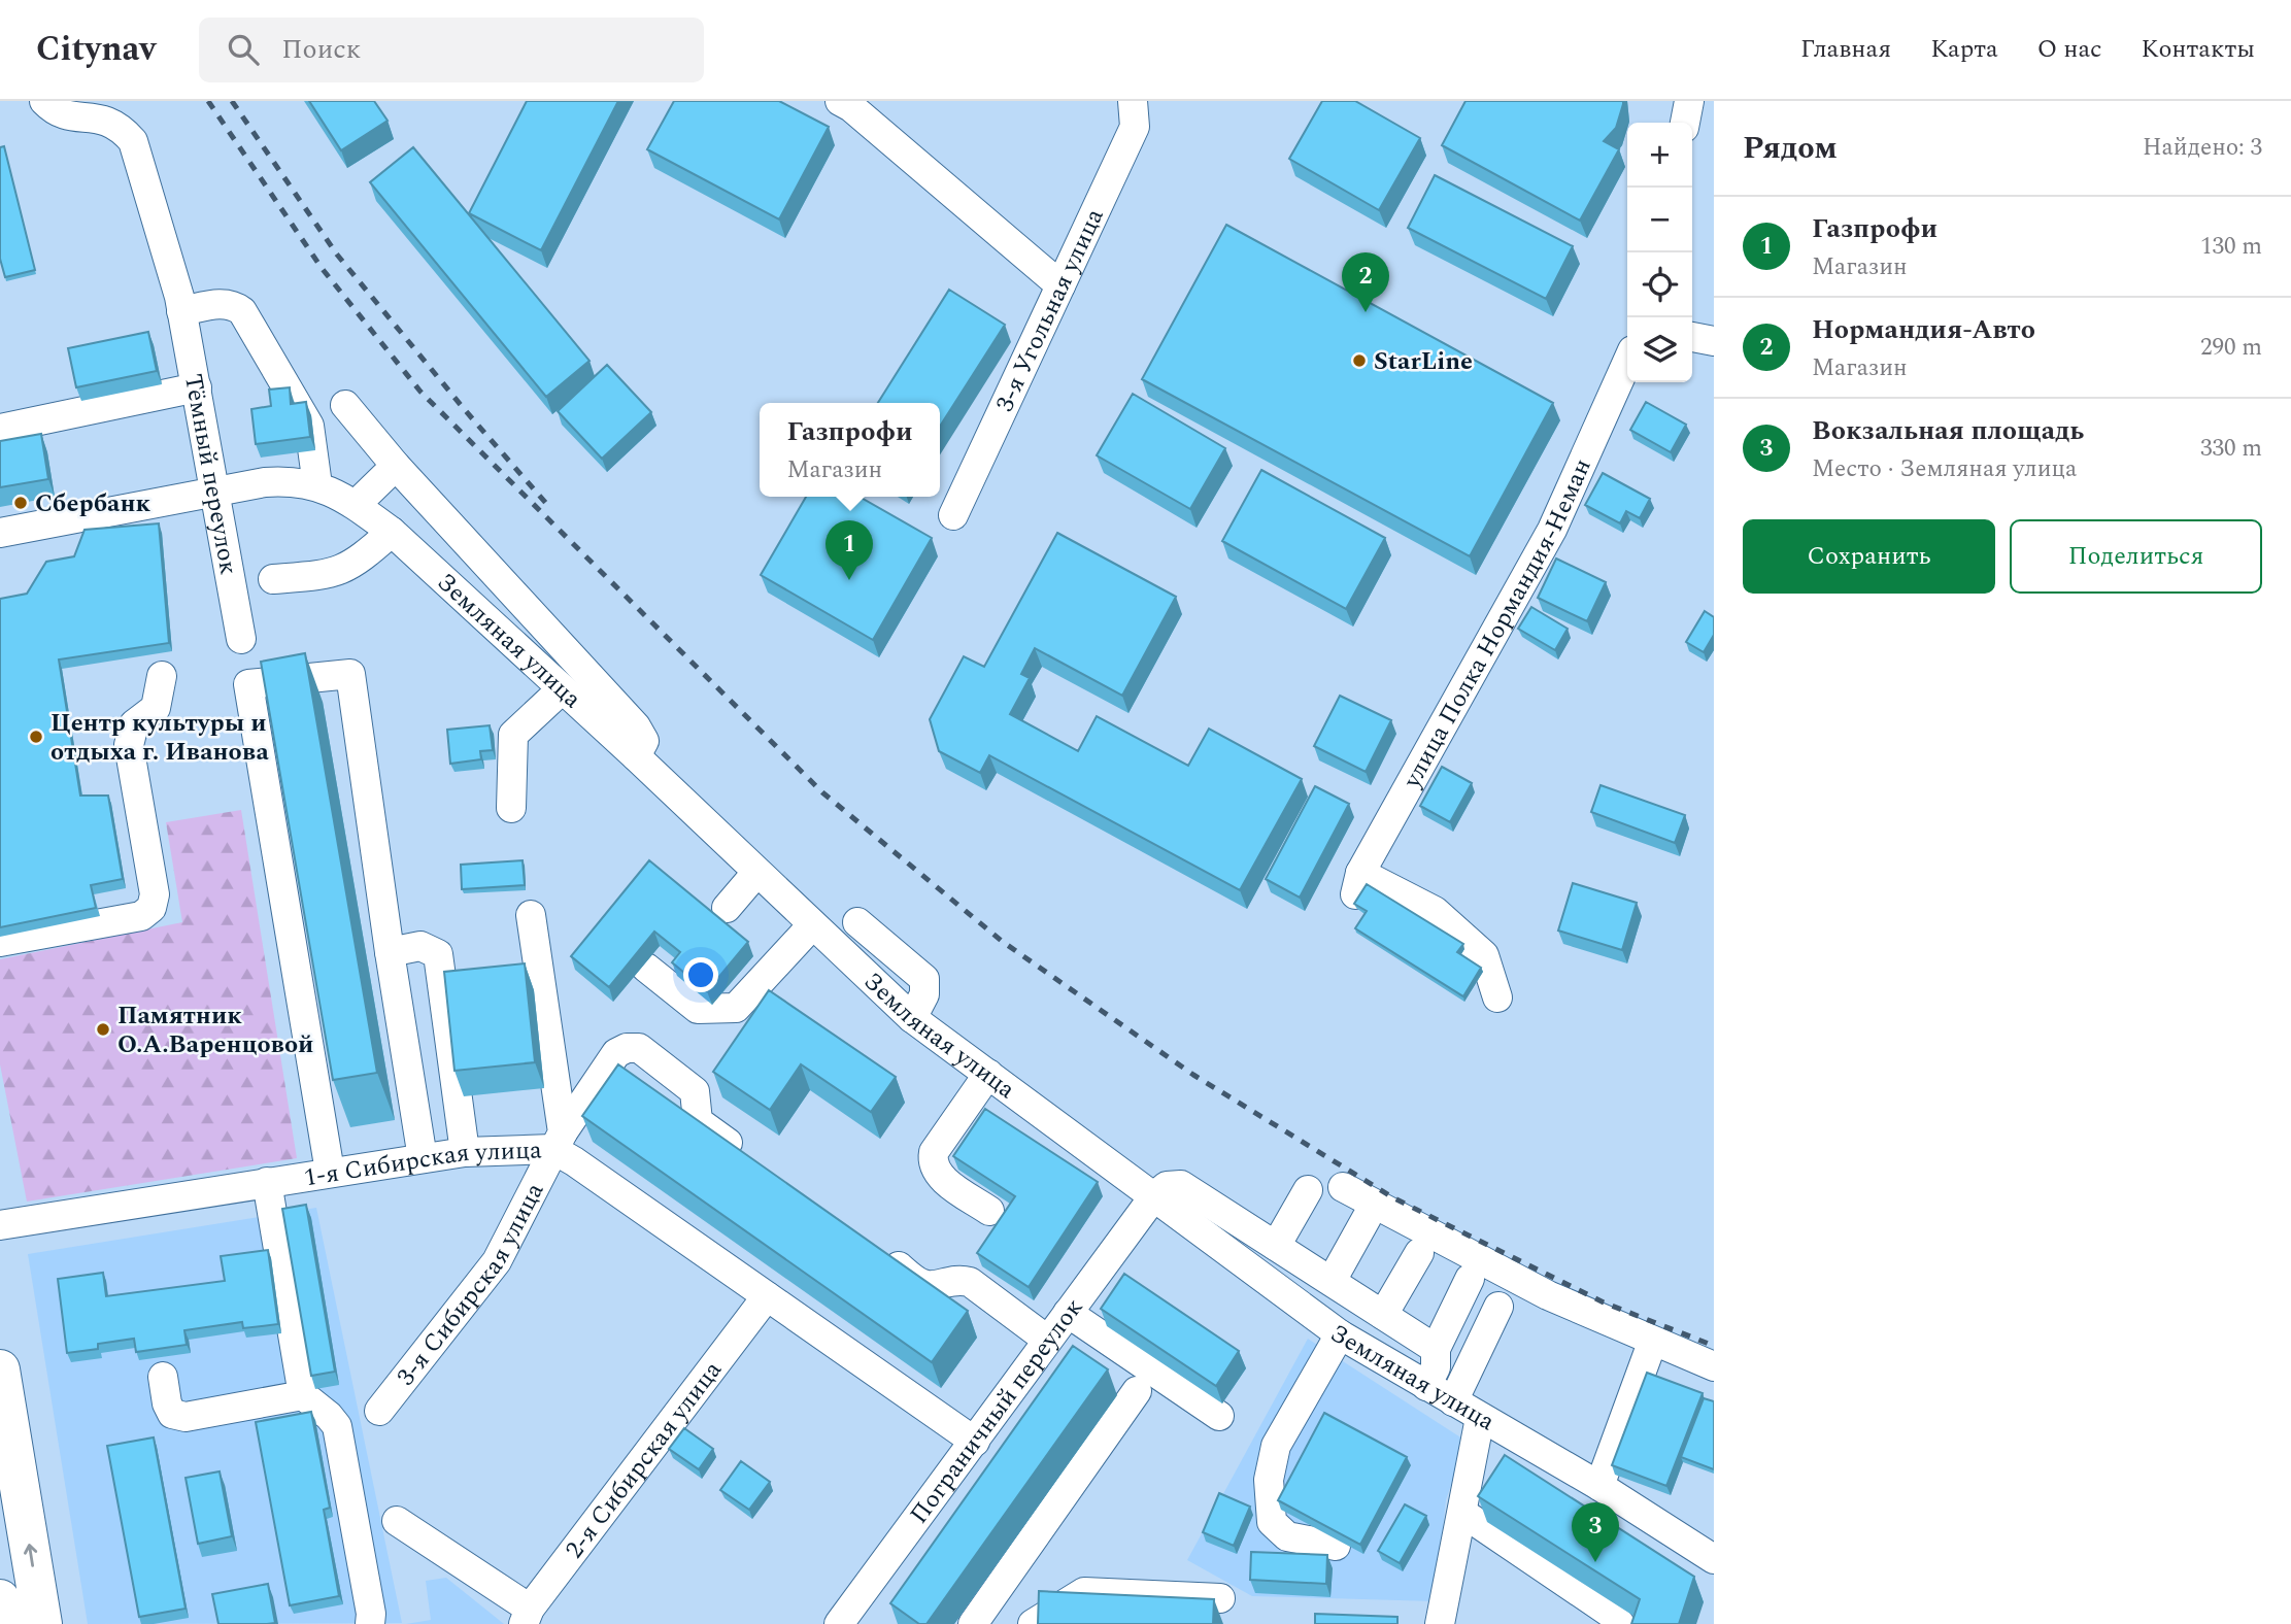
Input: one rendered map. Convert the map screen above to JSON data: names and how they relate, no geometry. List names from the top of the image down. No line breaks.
{"streets":{"street":["3-я Угольная улица","Тёмный переулок","улица Полка Нормандия-Неман","Земляная улица","1-я Сибирская улица","3-я Сибирская улица","Пограничный переулок","2-я Сибирская улица"]},"crossings":[["Тёмный переулок","Земляная улица"],["Земляная улица","Пограничный переулок"],["1-я Сибирская улица","3-я Сибирская улица"],["1-я Сибирская улица","Пограничный переулок"],["1-я Сибирская улица","2-я Сибирская улица"]],"places":["StarLine","Сбербанк","Центр культуры и отдыха г. Иванова","Памятник О.А.Варенцовой"],"page":{"header":"Citynav","search":"Поиск","nav":["Главная","Карта","О нас","Контакты"],"heading":["Рядом","Найдено: 3"],"map_buttons":["+","−"],"list":[{"mark":"1","name":"Газпрофи","note":"Магазин","value":"130 m"},{"mark":"2","name":"Нормандия-Авто","note":"Магазин","value":"290 m"},{"mark":"3","name":"Вокзальная площадь","note":"Место · Земляная улица","value":"330 m"}],"pins":["2","1","3"],"popup":["Газпрофи","Магазин"],"buttons":["Сохранить","Поделиться"]}}
